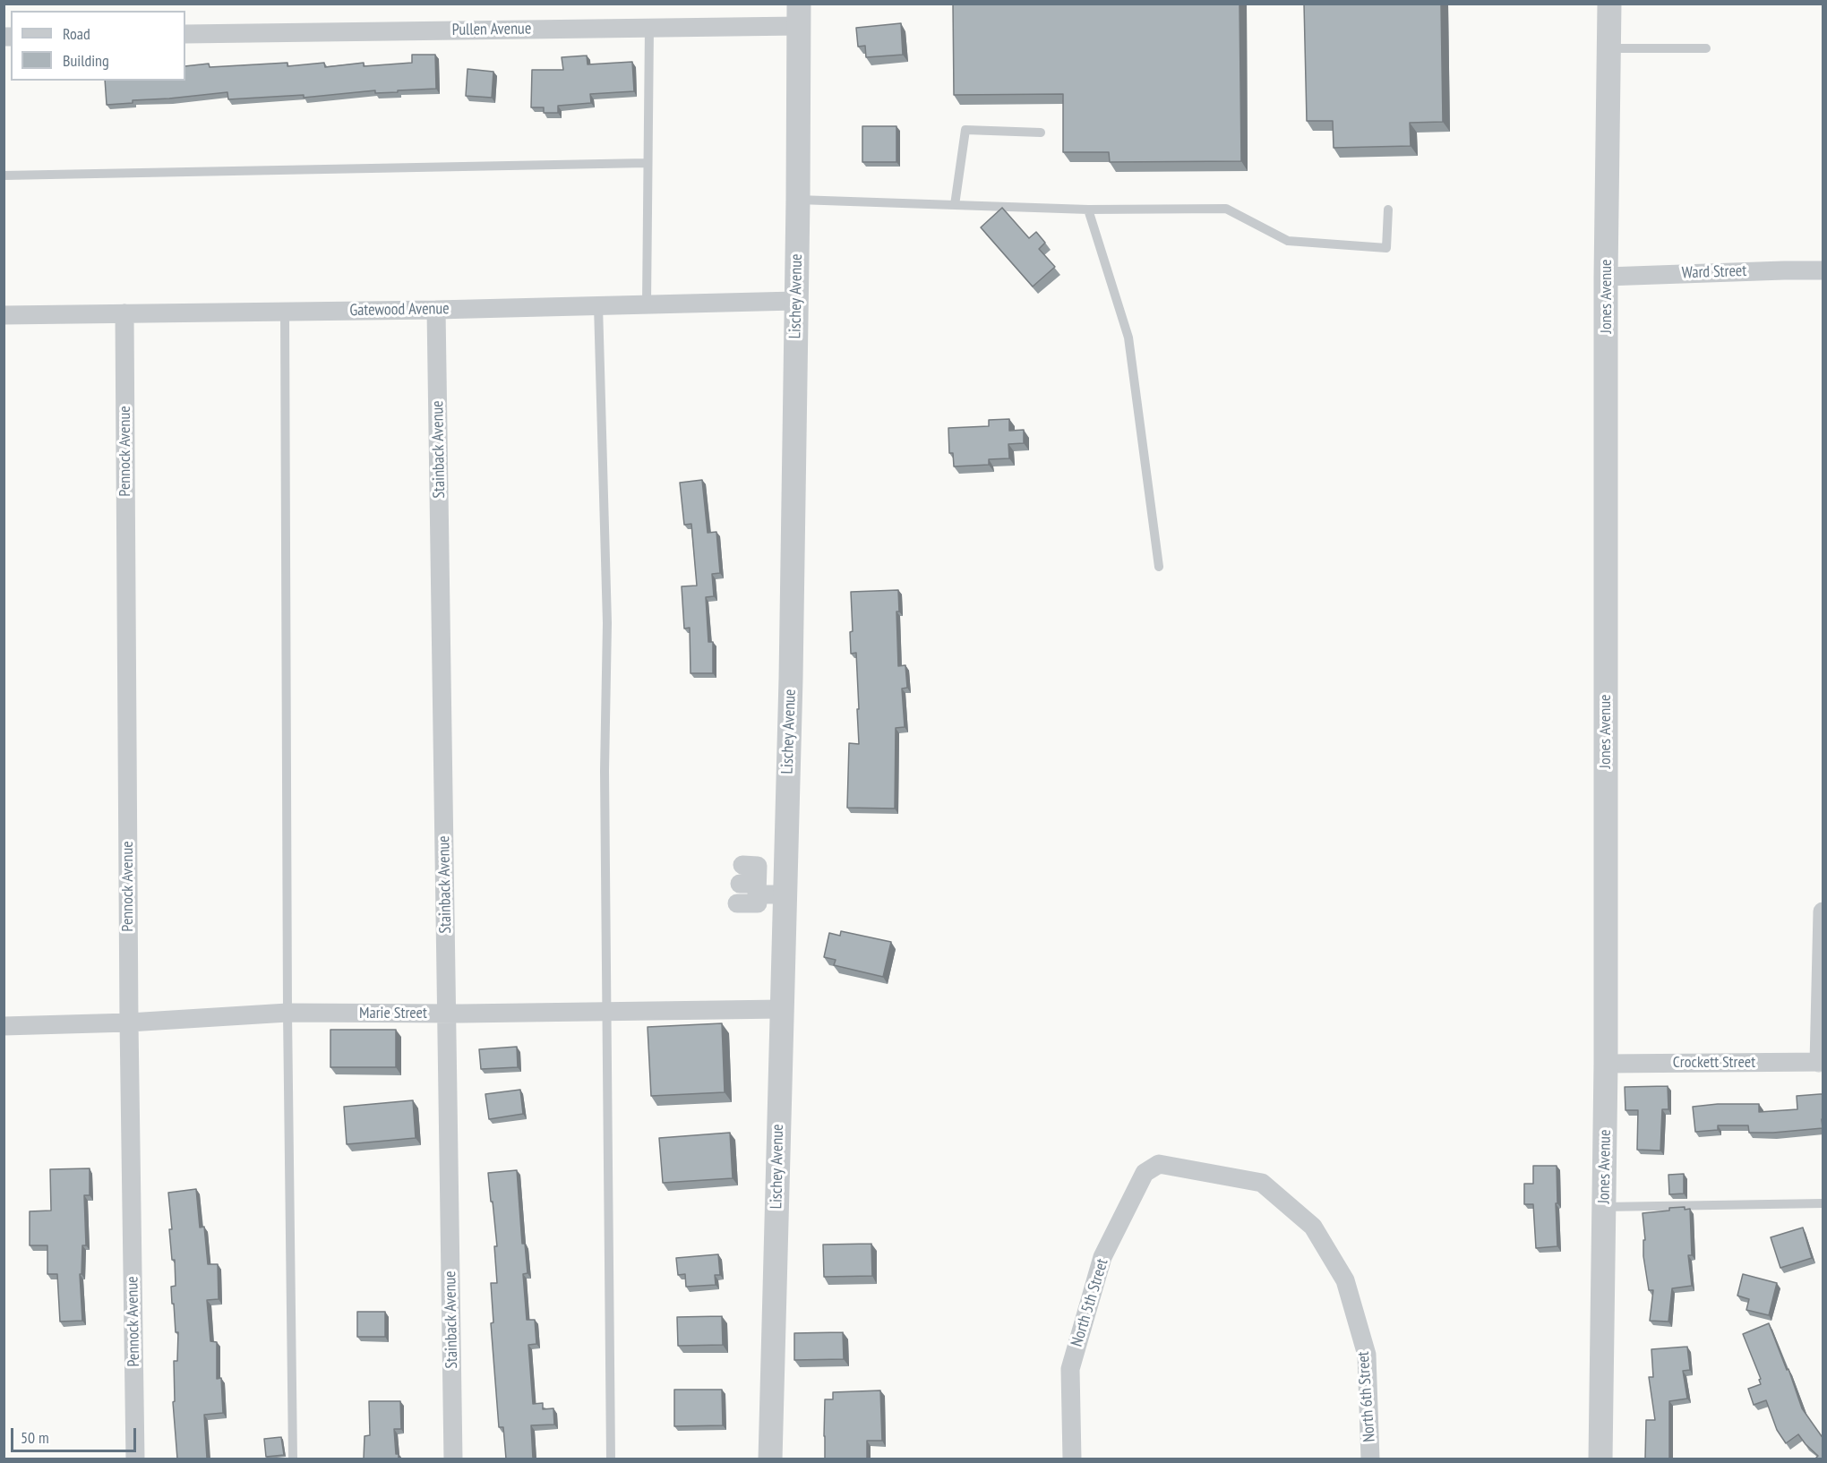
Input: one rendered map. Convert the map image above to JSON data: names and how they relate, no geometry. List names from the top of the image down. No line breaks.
{"streets":{"street":["Pullen Avenue","Ward Street","Lischey Avenue","Jones Avenue","Gatewood Avenue","Stainback Avenue","Pennock Avenue","Marie Street","Crockett Street","North 5th Street","North 6th Street"]},"crossings":[["Pullen Avenue","Lischey Avenue"],["Ward Street","Jones Avenue"],["Lischey Avenue","Gatewood Avenue"],["Lischey Avenue","Marie Street"],["Jones Avenue","Crockett Street"],["Gatewood Avenue","Stainback Avenue"],["Gatewood Avenue","Pennock Avenue"],["Stainback Avenue","Marie Street"],["Pennock Avenue","Marie Street"],["North 5th Street","North 6th Street"]],"legend":["Road","Building"],"scale_bar":"50 m"}
